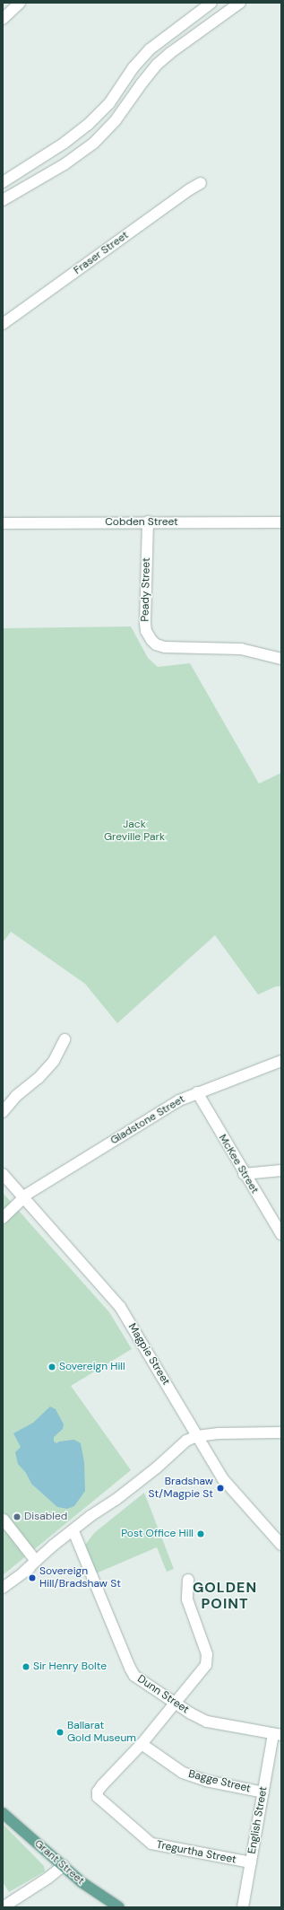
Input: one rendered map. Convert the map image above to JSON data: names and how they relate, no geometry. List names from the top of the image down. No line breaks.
{"streets":{"main road":["Grant Street"],"street":["Fraser Street","Cobden Street","Peady Street","Gladstone Street","McKee Street","Magpie Street","Dunn Street","Bagge Street","English Street","Tregurtha Street"]},"crossings":[["Cobden Street","Peady Street"],["Gladstone Street","McKee Street"],["Gladstone Street","Magpie Street"],["Dunn Street","English Street"],["Bagge Street","English Street"],["Bagge Street","Tregurtha Street"],["English Street","Tregurtha Street"]],"districts":["GOLDEN POINT"],"parks":["Jack Greville Park"],"places":["Sovereign Hill","Bradshaw St/Magpie St","Disabled","Post Office Hill","Sovereign Hill/Bradshaw St","Sir Henry Bolte","Ballarat Gold Museum"]}
